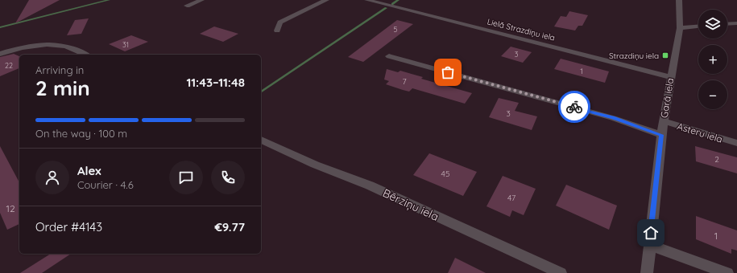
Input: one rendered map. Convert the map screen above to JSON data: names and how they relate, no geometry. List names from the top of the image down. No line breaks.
{"streets":{"street":["Lielā Strazdiņu iela","Garā iela","Asteru iela","Bērziņu iela"]},"crossings":[["Lielā Strazdiņu iela","Garā iela"],["Garā iela","Asteru iela"]],"places":{"transit":["Strazdiņu iela"]},"house_numbers":["5","31","3","22","1","7","3","2","45","47","12","1"],"page":{"map_buttons":["+","−"],"heading":["2 min","Arriving in","11:43–11:48"],"panel":["Alex","Courier · 4.6","Order #4143","€9.77"],"bar":"On the way · 100 m"}}
